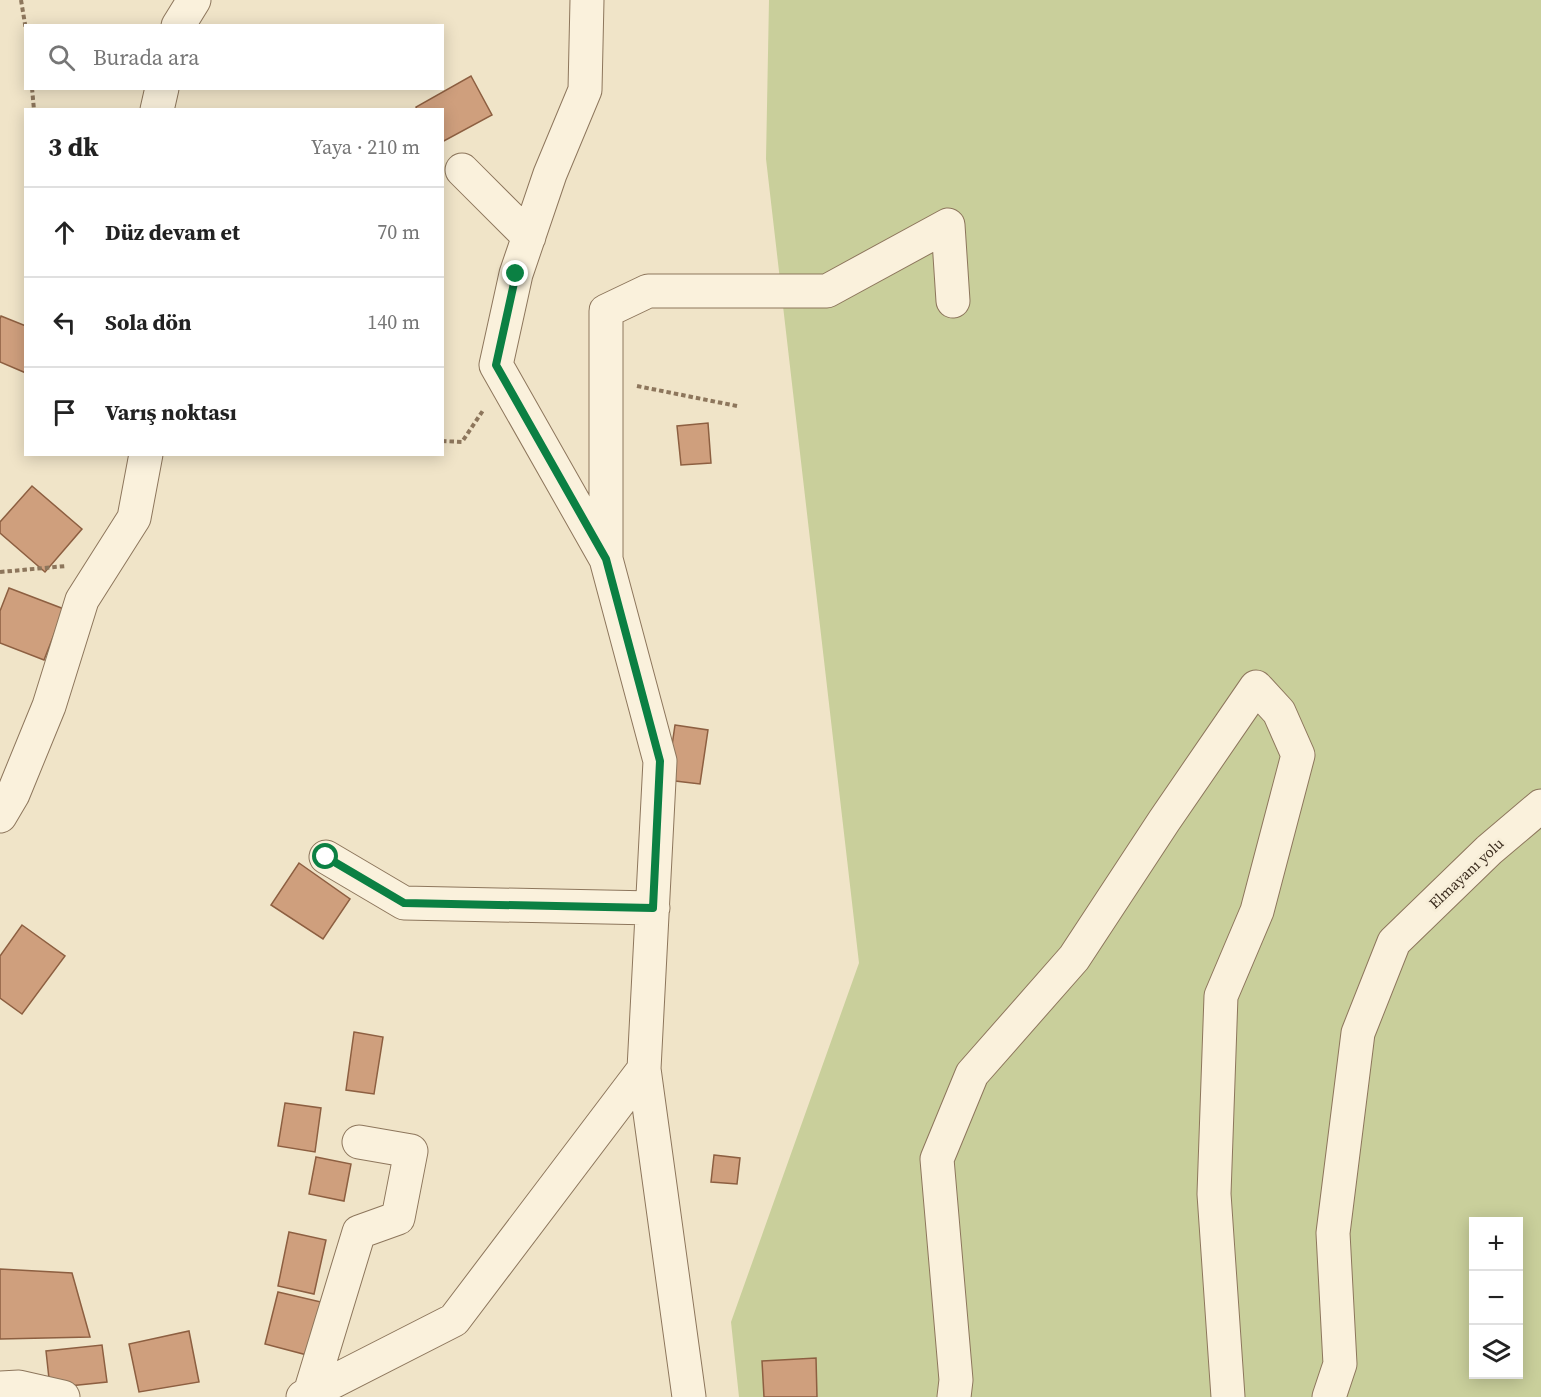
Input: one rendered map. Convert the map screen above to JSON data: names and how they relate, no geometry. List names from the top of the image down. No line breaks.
{"streets":{"street":["Elmayanı yolu"]},"page":{"search":"Burada ara","heading":["3 dk","Yaya · 210 m"],"list":[["Düz devam et","70 m"],["Sola dön","140 m"],"Varış noktası"],"map_buttons":["+","−"]}}
